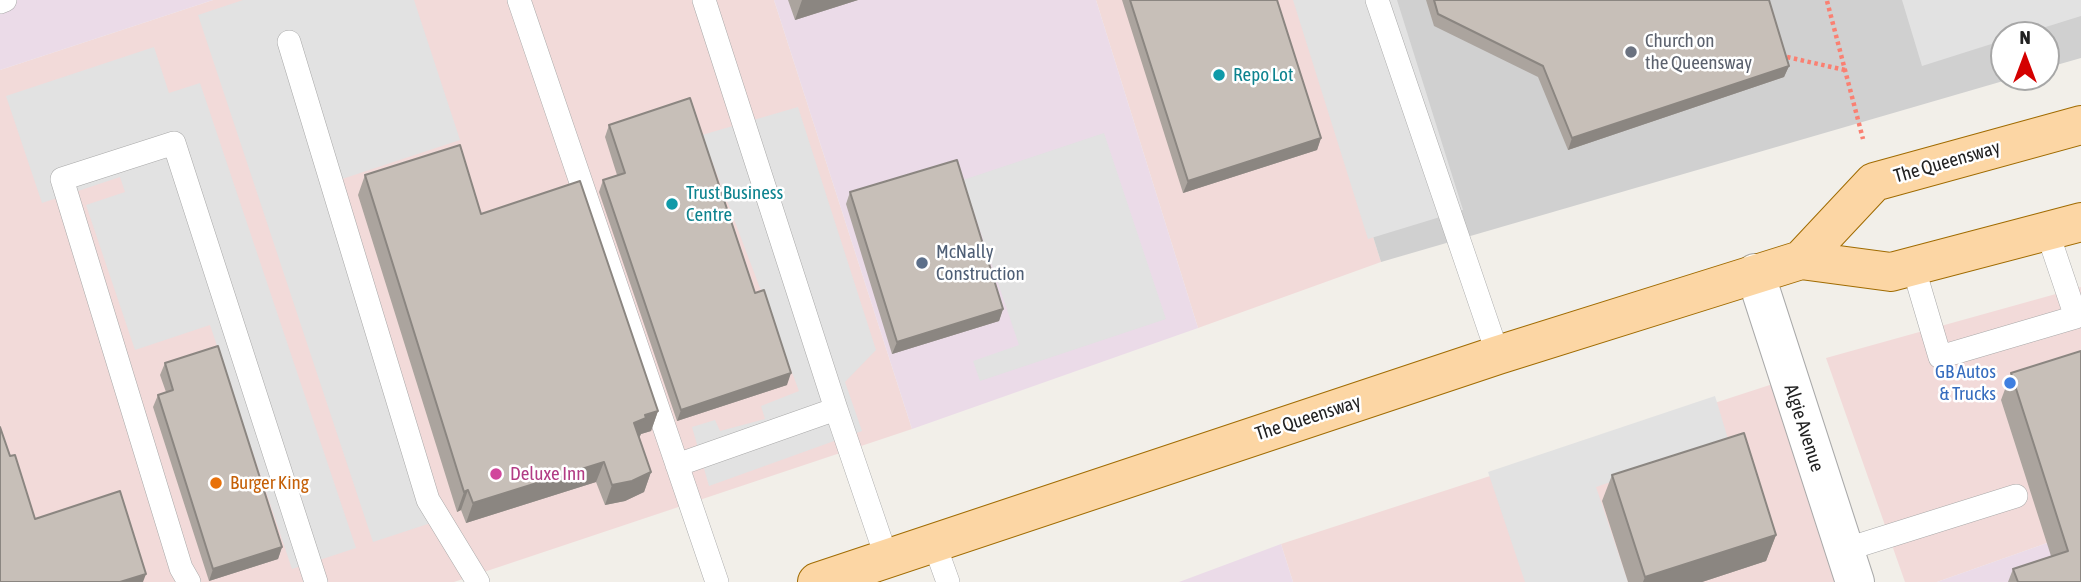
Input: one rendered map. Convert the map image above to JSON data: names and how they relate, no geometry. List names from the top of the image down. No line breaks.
{"streets":{"main road":["The Queensway"],"street":["Algie Avenue"]},"crossings":[["The Queensway","Algie Avenue"]],"places":["Church on the Queensway","Repo Lot","Trust Business Centre","McNally Construction","GB Autos & Trucks","Deluxe Inn","Burger King"],"north":"top"}
